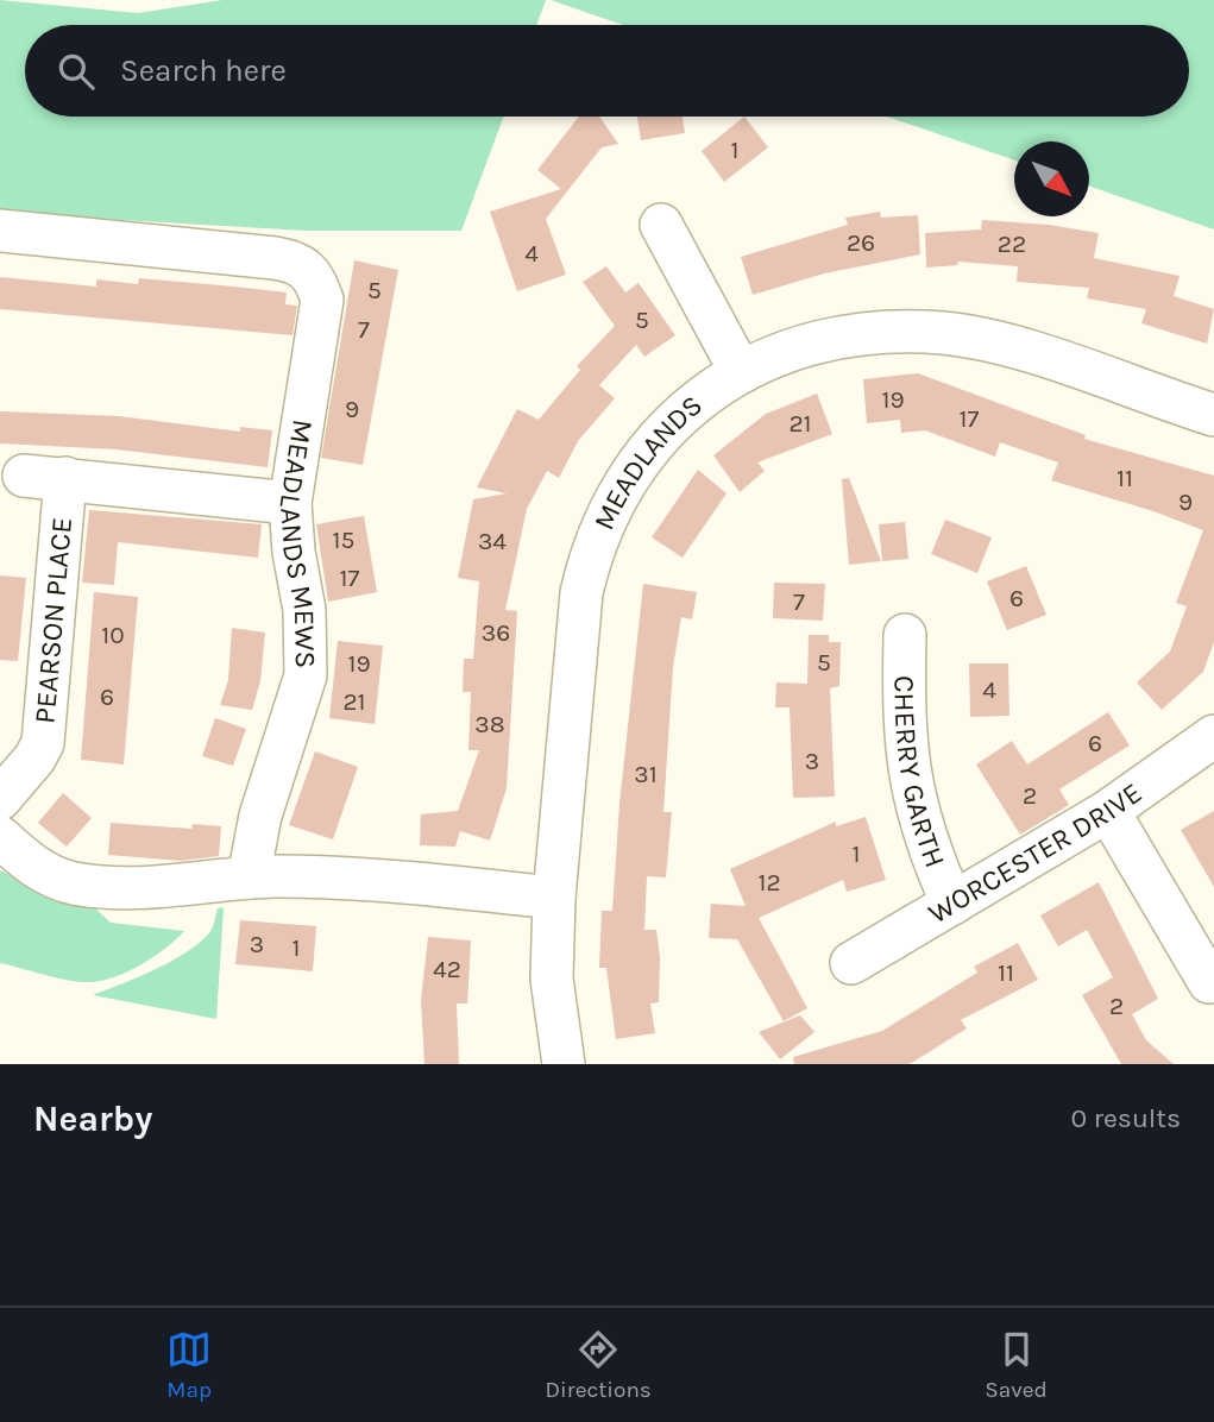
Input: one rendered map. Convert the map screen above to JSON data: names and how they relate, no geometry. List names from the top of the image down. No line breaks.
{"streets":{"street":["MEADLANDS","MEADLANDS MEWS","PEARSON PLACE","CHERRY GARTH","WORCESTER DRIVE"]},"crossings":[["MEADLANDS MEWS","PEARSON PLACE"],["CHERRY GARTH","WORCESTER DRIVE"]],"house_numbers":["1","26","22","4","5","5","7","19","9","17","21","11","9","15","34","17","6","7","36","10","5","19","4","6","21","38","6","3","31","2","1","12","3","1","42","11","2"],"north":"bottom right","page":{"search":"Search here","heading":["Nearby","0 results"],"nav":["Map","Directions","Saved"]}}
